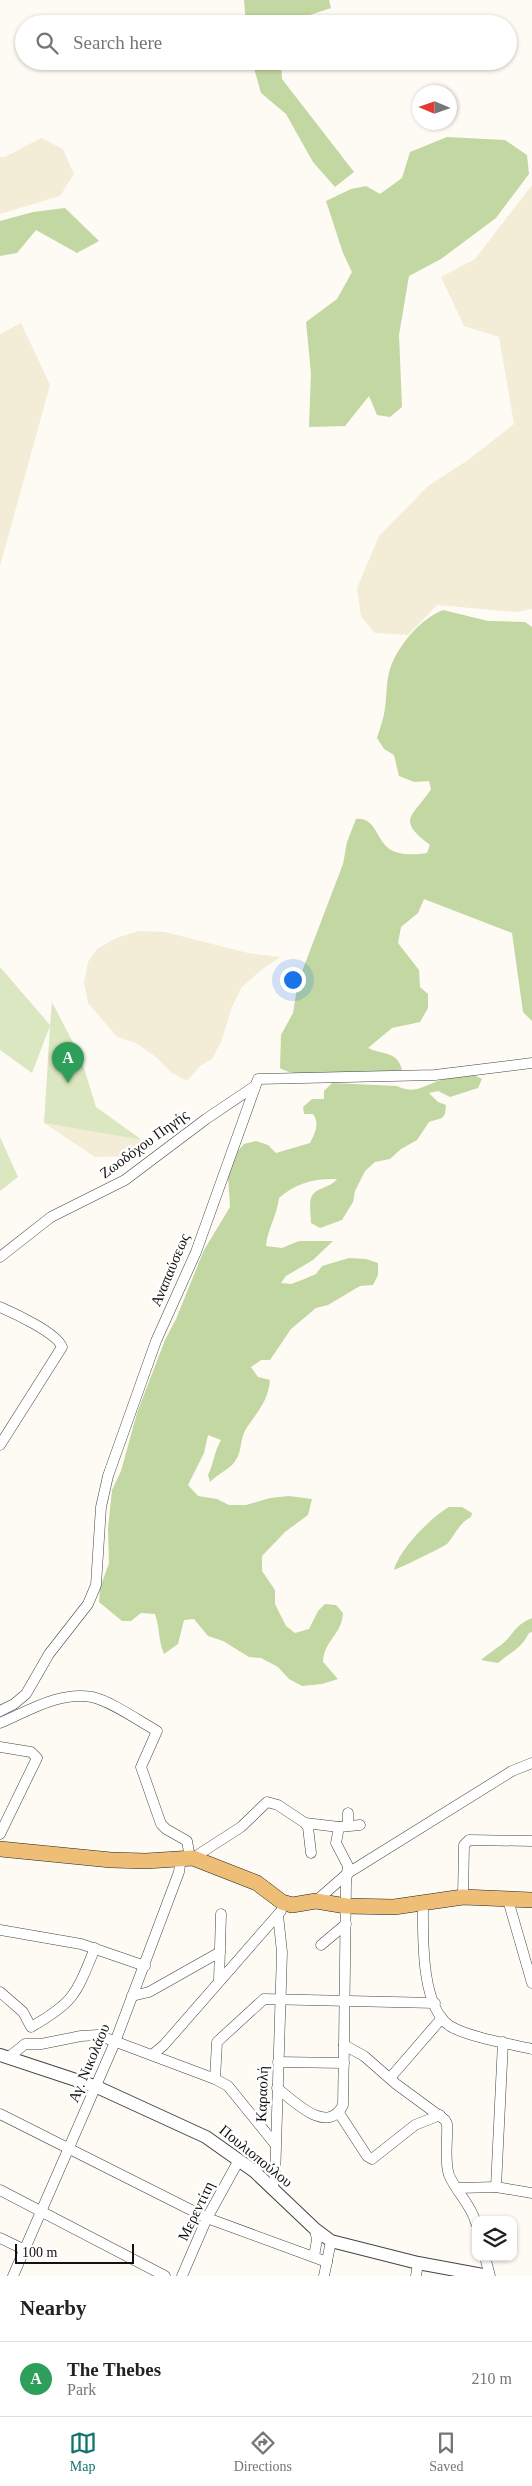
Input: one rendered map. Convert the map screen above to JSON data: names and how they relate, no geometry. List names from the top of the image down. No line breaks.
{"streets":{"street":["Ζωοδόχου Πηγής","Αναπαύσεως","Αγ. Νικολάου","Καραολή","Πουλιοπούλου","Μερεντίτη"]},"crossings":[["Ζωοδόχου Πηγής","Αναπαύσεως"],["Αγ. Νικολάου","Πουλιοπούλου"],["Καραολή","Πουλιοπούλου"],["Πουλιοπούλου","Μερεντίτη"]],"scale_bar":"100 m","north":"left","page":{"search":"Search here","pins":"A","scale":"100 m","heading":"Nearby","list":[{"mark":"A","name":"The Thebes","note":"Park","value":"210 m"}],"nav":["Map","Directions","Saved"]}}
